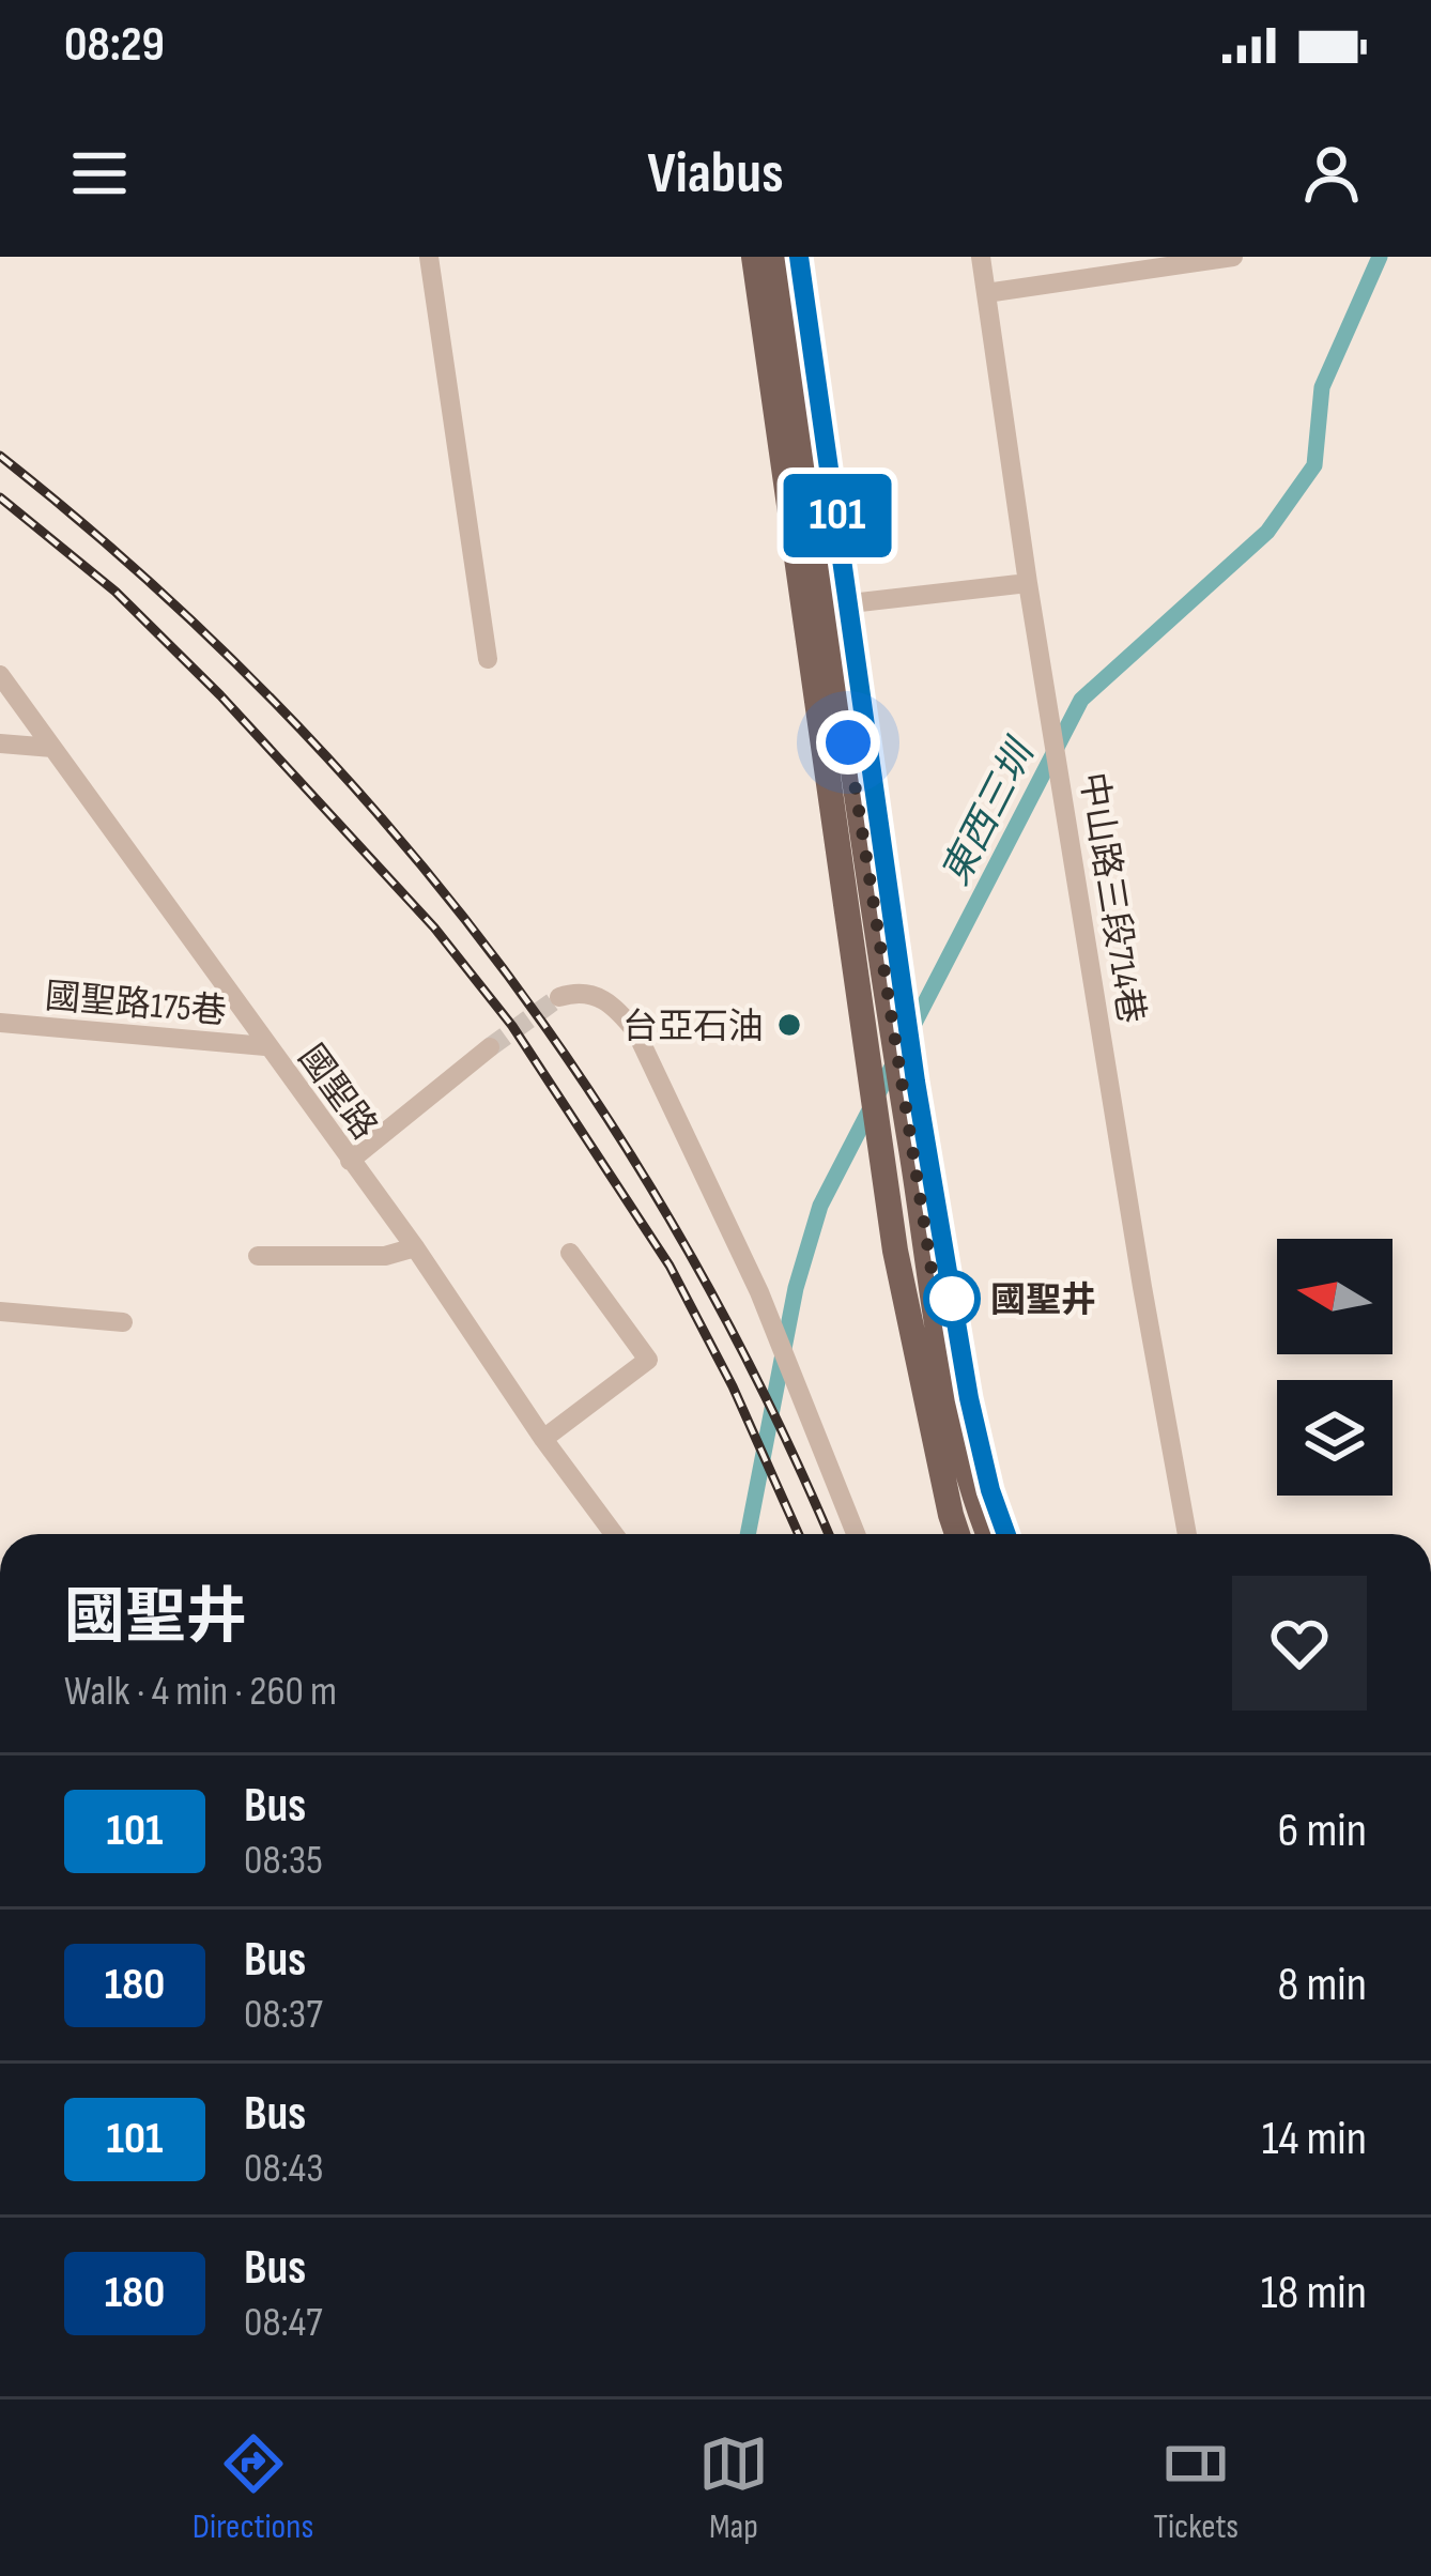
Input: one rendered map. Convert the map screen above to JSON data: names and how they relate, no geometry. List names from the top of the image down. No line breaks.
{"streets":{"street":["中山路三段714巷","國聖路175巷","國聖路"]},"crossings":[["國聖路175巷","國聖路"]],"water":["東西三圳"],"places":["台亞石油","國聖井"],"lines":["bus line 101"],"north":"left","page":{"status":"08:29","header":"Viabus","on_map":"101","heading":["國聖井","Walk · 4 min · 260 m"],"list":[{"mark":"101","name":"Bus","note":"08:35","value":"6 min"},{"mark":"180","name":"Bus","note":"08:37","value":"8 min"},{"mark":"101","name":"Bus","note":"08:43","value":"14 min"},{"mark":"180","name":"Bus","note":"08:47","value":"18 min"}],"tabs":["Directions","Map","Tickets"]}}
